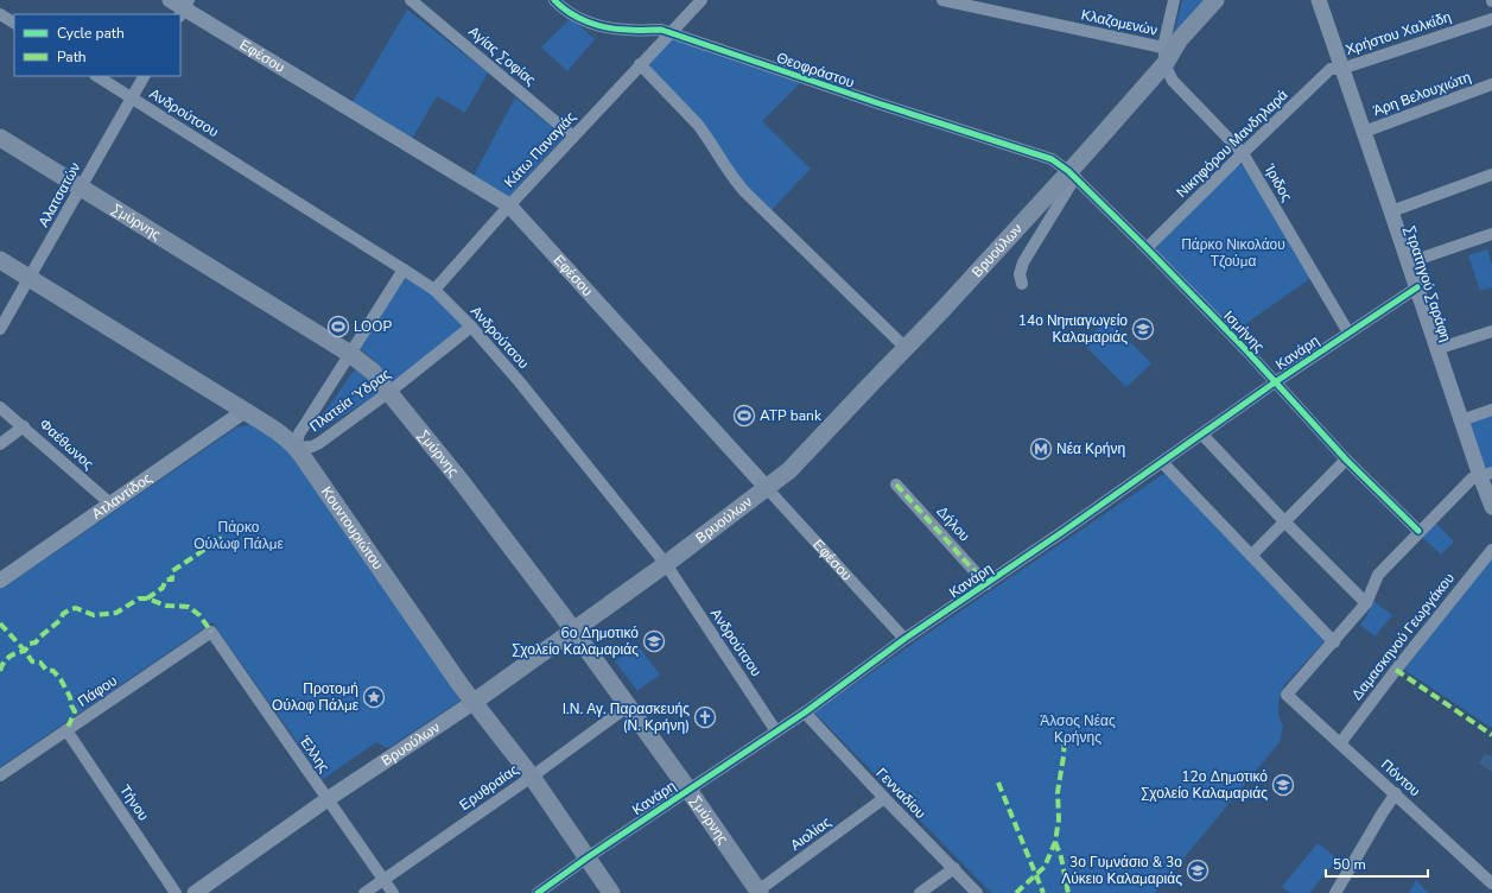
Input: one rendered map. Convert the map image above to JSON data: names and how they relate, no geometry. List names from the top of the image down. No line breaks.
{"streets":{"main road":["Σμύρνης","Βρυούλων","Κουντουριώτου"],"street":["Κλαζομενών","Χρήστου Χαλκίδη","Εφέσου","Αγίας Σοφίας","Θεοφράστου","Άρη Βελουχιώτη","Ανδρούτσου","Νικηφόρου Μανδηλαρά","Κάτω Παναγιάς","Ίριδος","Αλατσατών","Στρατηγού Σαράφη","Ισμήνης","Κανάρη","Πλατεία Ύδρας","Φαέθωνος","Ατλαντίδος","Δήλου","Δαμασκηνού Γεωργάκου","Πάφου","Έλλης","Πόντου","Ερυθραίας","Γενναδίου","Τήνου","Αιολίας"]},"crossings":[["Κλαζομενών","Ίριδος"],["Κλαζομενών","Βρυούλων"],["Χρήστου Χαλκίδη","Νικηφόρου Μανδηλαρά"],["Χρήστου Χαλκίδη","Στρατηγού Σαράφη"],["Εφέσου","Κάτω Παναγιάς"],["Εφέσου","Βρυούλων"],["Εφέσου","Κανάρη"],["Αγίας Σοφίας","Κάτω Παναγιάς"],["Θεοφράστου","Κάτω Παναγιάς"],["Θεοφράστου","Βρυούλων"],["Θεοφράστου","Ισμήνης"],["Άρη Βελουχιώτη","Στρατηγού Σαράφη"],["Ανδρούτσου","Κάτω Παναγιάς"],["Ανδρούτσου","Αλατσατών"],["Ανδρούτσου","Βρυούλων"],["Ανδρούτσου","Κανάρη"],["Ανδρούτσου","Πλατεία Ύδρας"],["Νικηφόρου Μανδηλαρά","Ίριδος"],["Νικηφόρου Μανδηλαρά","Στρατηγού Σαράφη"],["Νικηφόρου Μανδηλαρά","Ισμήνης"],["Ίριδος","Βρυούλων"],["Ίριδος","Κανάρη"],["Αλατσατών","Σμύρνης"],["Αλατσατών","Κουντουριώτου"],["Σμύρνης","Βρυούλων"],["Σμύρνης","Κανάρη"],["Σμύρνης","Πλατεία Ύδρας"],["Σμύρνης","Ερυθραίας"],["Σμύρνης","Αιολίας"],["Βρυούλων","Ισμήνης"],["Βρυούλων","Κουντουριώτου"],["Βρυούλων","Έλλης"],["Στρατηγού Σαράφη","Κανάρη"],["Ισμήνης","Κανάρη"],["Κανάρη","Δήλου"],["Κανάρη","Κουντουριώτου"],["Κανάρη","Γενναδίου"],["Πλατεία Ύδρας","Κουντουριώτου"],["Φαέθωνος","Ατλαντίδος"],["Ατλαντίδος","Κουντουριώτου"],["Κουντουριώτου","Ερυθραίας"],["Δαμασκηνού Γεωργάκου","Πόντου"],["Πάφου","Έλλης"],["Πάφου","Τήνου"],["Έλλης","Ερυθραίας"],["Γενναδίου","Αιολίας"]],"parks":["Πάρκο Νικολάου Τζούμα","Πάρκο Ούλωφ Πάλμε","Άλσος Νέας Κρήνης"],"places":{"sports":["LOOP","ATP bank"],"school or university":["14ο Νηπιαγωγείο Καλαμαριάς","6ο Δημοτικό Σχολείο Καλαμαριάς","12ο Δημοτικό Σχολείο Καλαμαριάς","3ο Γυμνάσιο & 3ο Λύκειο Καλαμαριάς"],"metro station":["Νέα Κρήνη"],"place":["Προτομή Ούλοφ Πάλμε"],"church":["Ι.Ν. Αγ. Παρασκευής (Ν. Κρήνη)"]},"legend":["Cycle path","Path"],"scale_bar":"50 m"}
